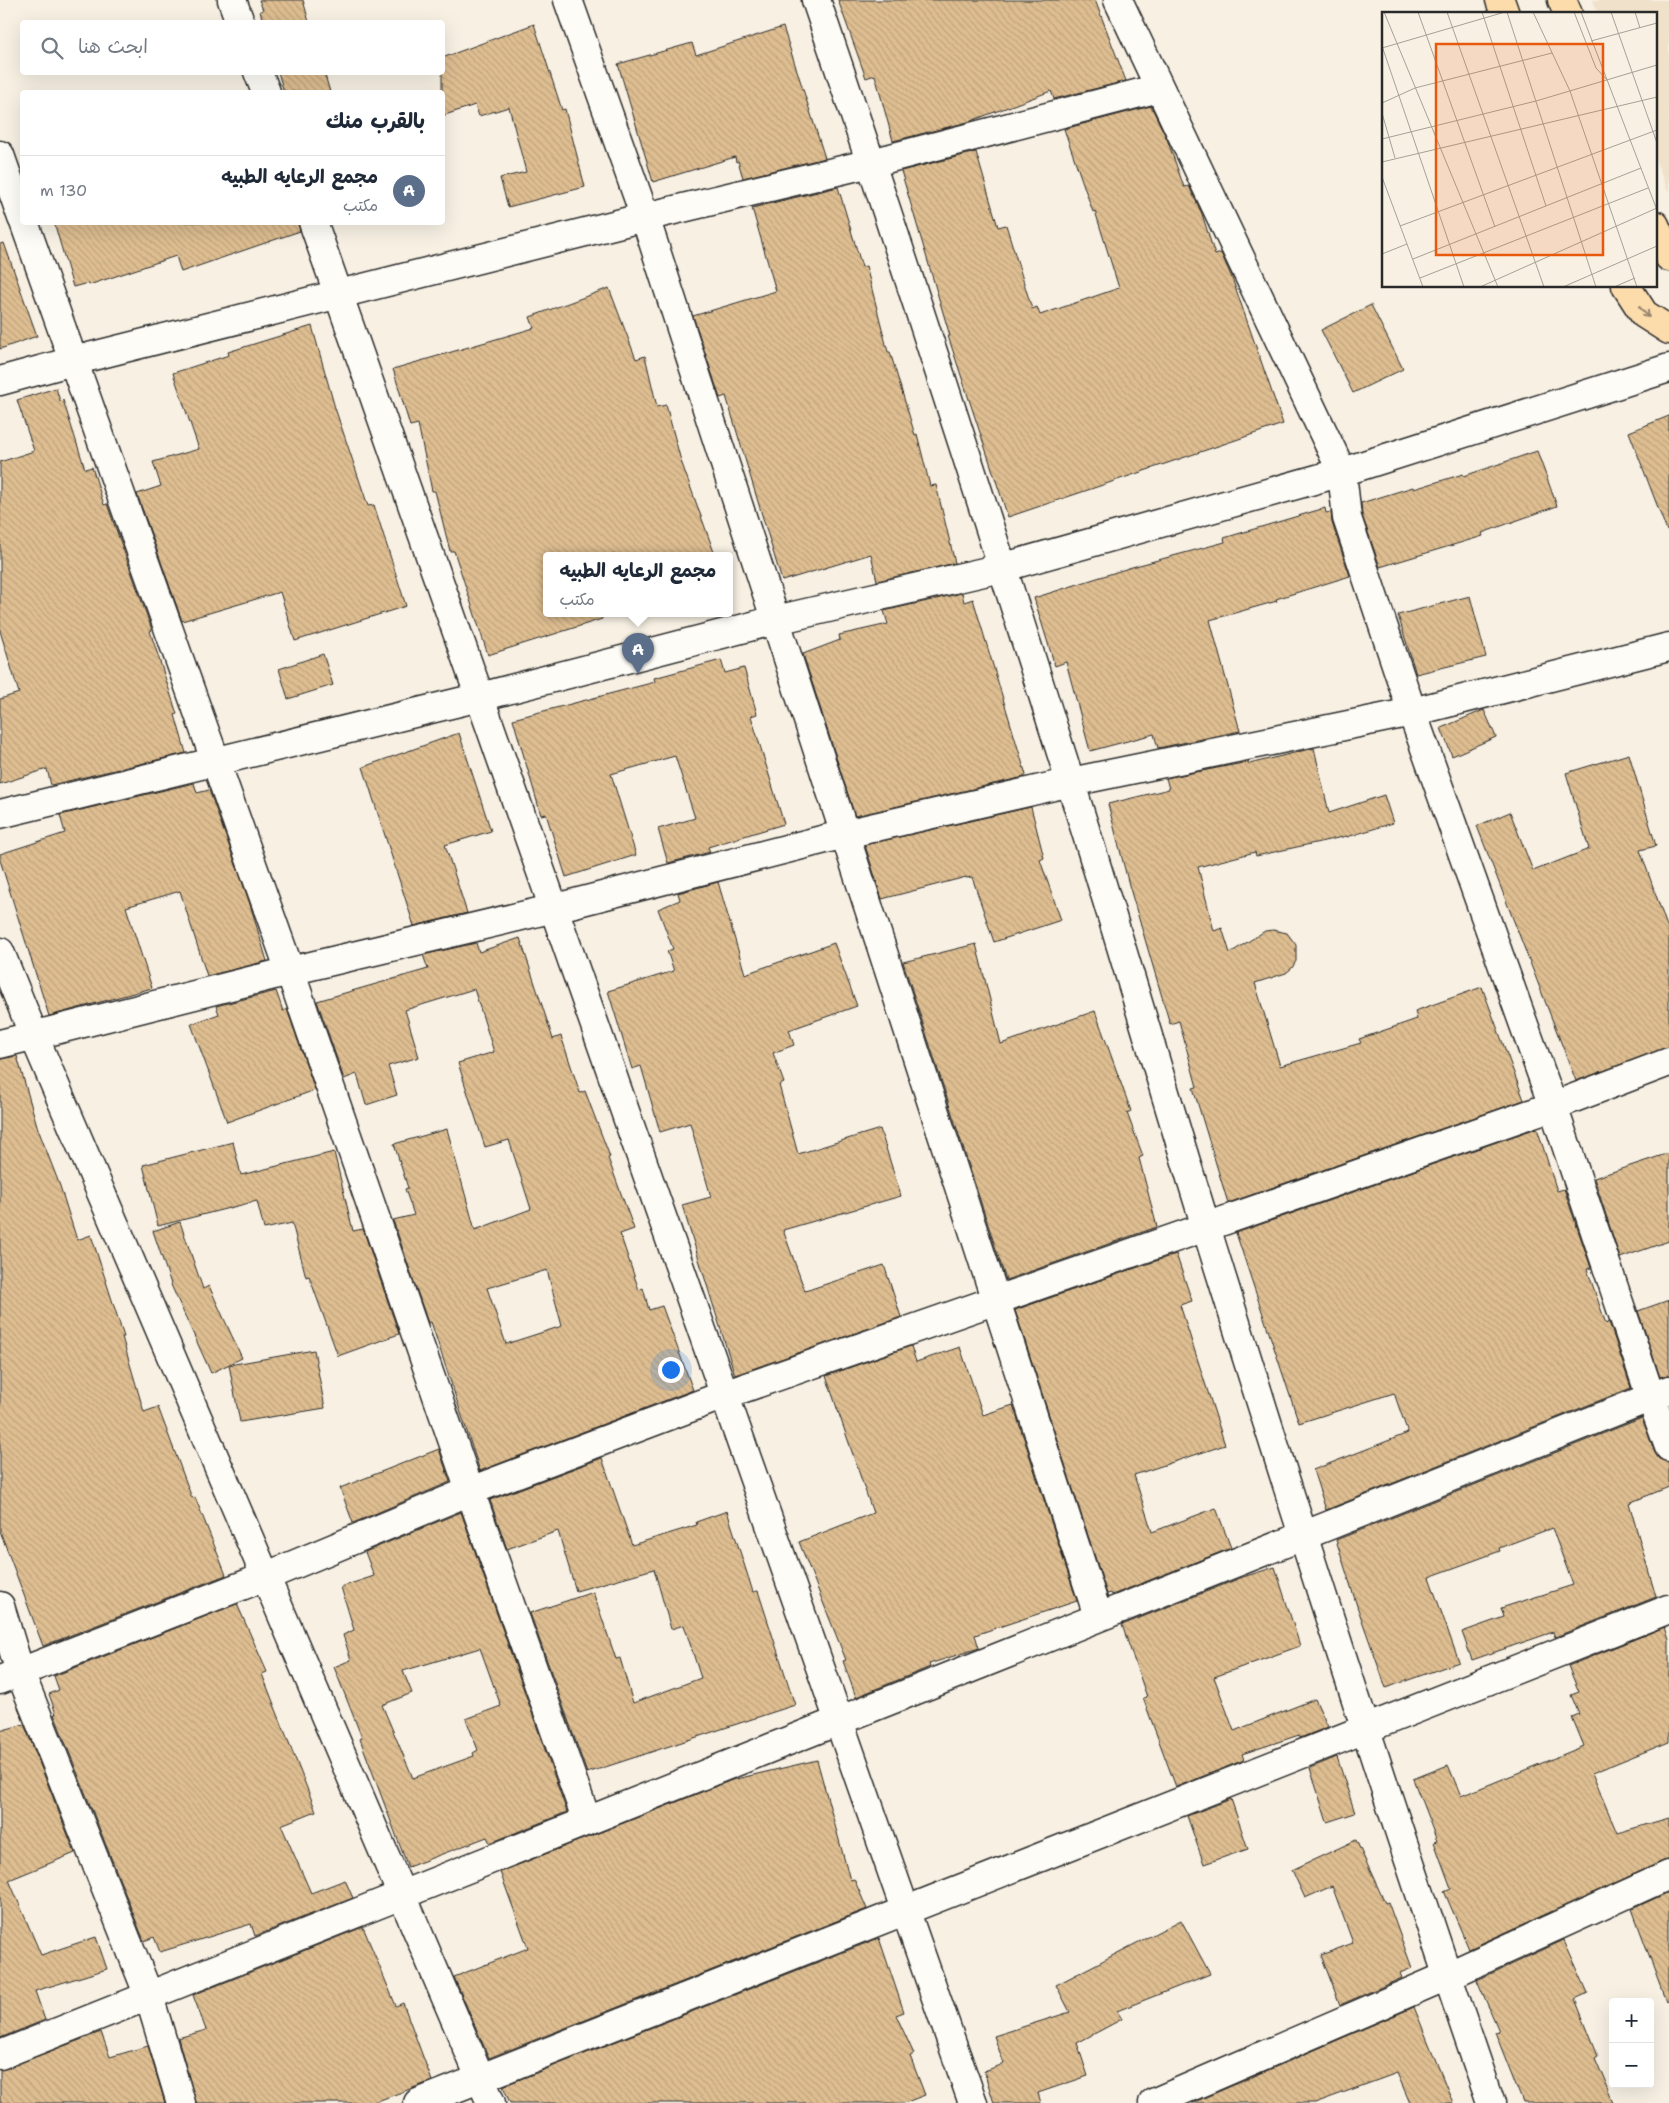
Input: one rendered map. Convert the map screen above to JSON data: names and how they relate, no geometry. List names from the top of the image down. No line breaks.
{"page":{"search":"ابحث هنا","heading":"بالقرب منك","list":[{"mark":"A","name":"مجمع الرعايه الطبيه","note":"مكتب","value":"130 m"}],"popup":["مجمع الرعايه الطبيه","مكتب"],"pins":"A","map_buttons":["+","−"]}}
